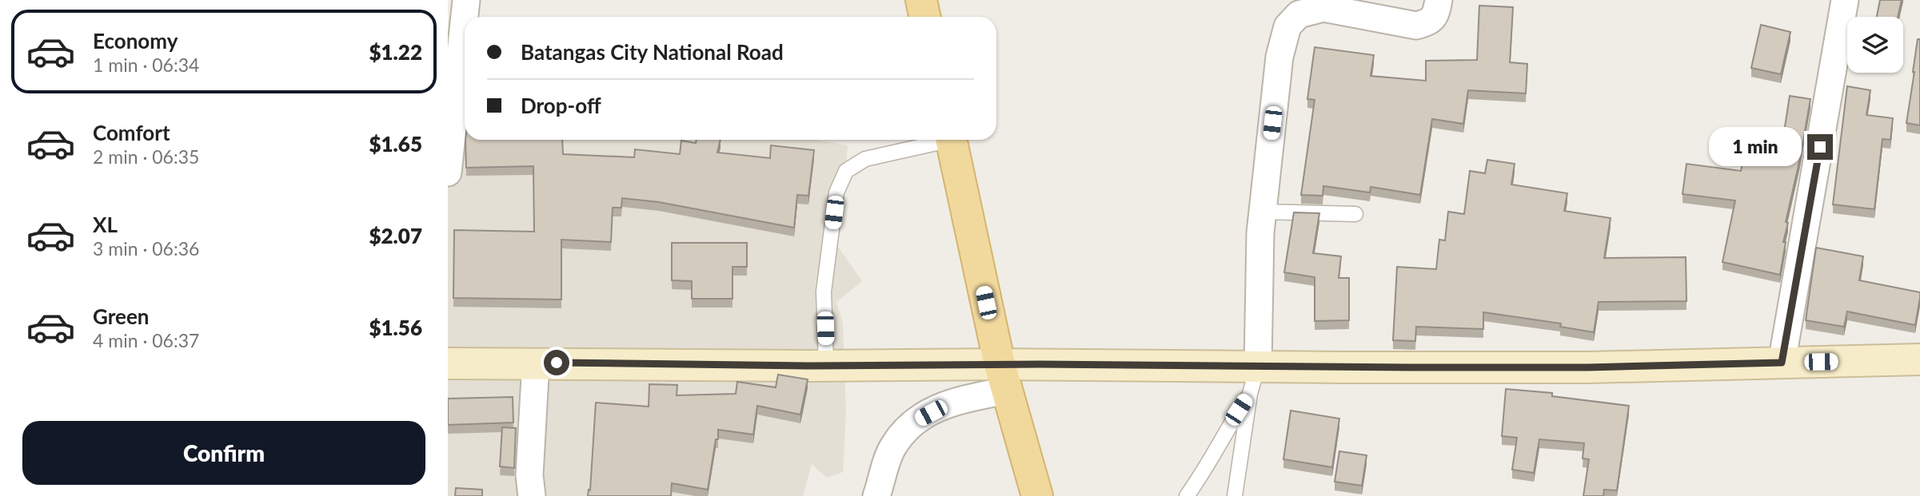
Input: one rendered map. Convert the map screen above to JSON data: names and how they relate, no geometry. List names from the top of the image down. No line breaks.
{"page":{"list":[{"name":"Economy","note":"1 min · 06:34","value":"$1.22"},{"name":"Comfort","note":"2 min · 06:35","value":"$1.65"},{"name":"XL","note":"3 min · 06:36","value":"$2.07"},{"name":"Green","note":"4 min · 06:37","value":"$1.56"}],"banner":["Batangas City National Road","Drop-off"],"bubble":"1 min","buttons":"Confirm"}}
